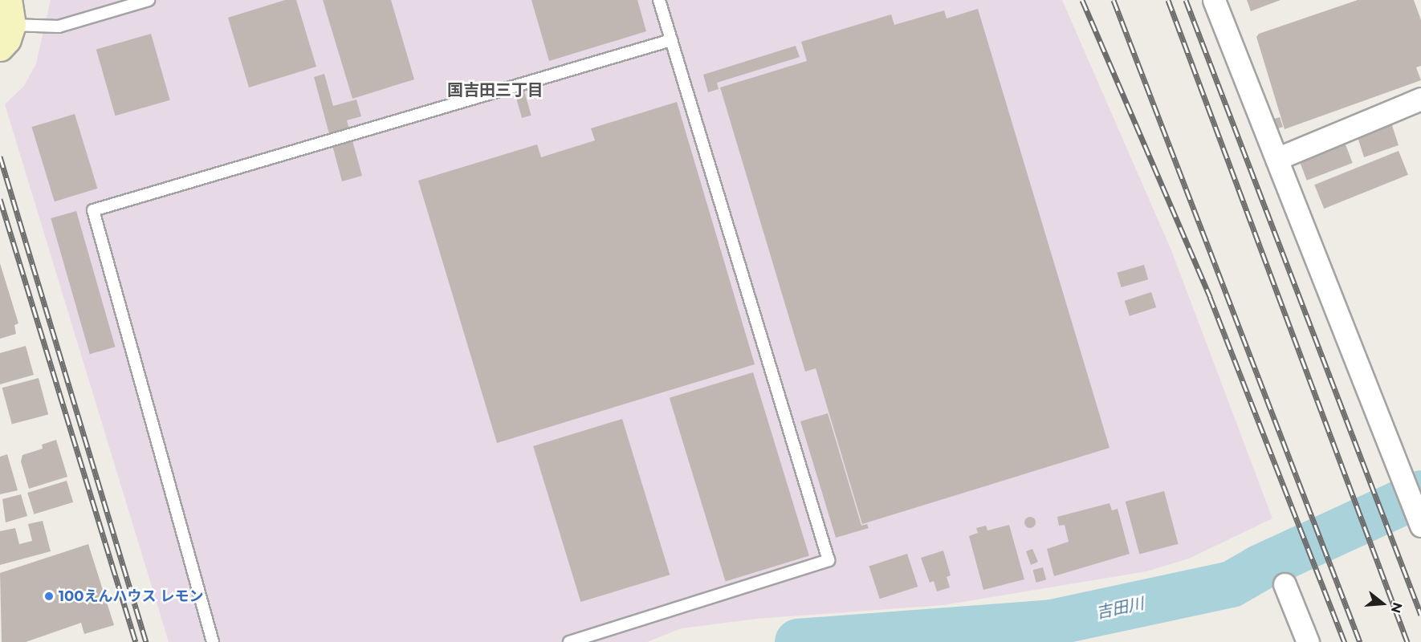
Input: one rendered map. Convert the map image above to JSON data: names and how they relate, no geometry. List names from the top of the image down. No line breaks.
{"districts":["国吉田三丁目"],"water":["吉田川"],"places":["100えんハウス レモン"],"north":"right"}
